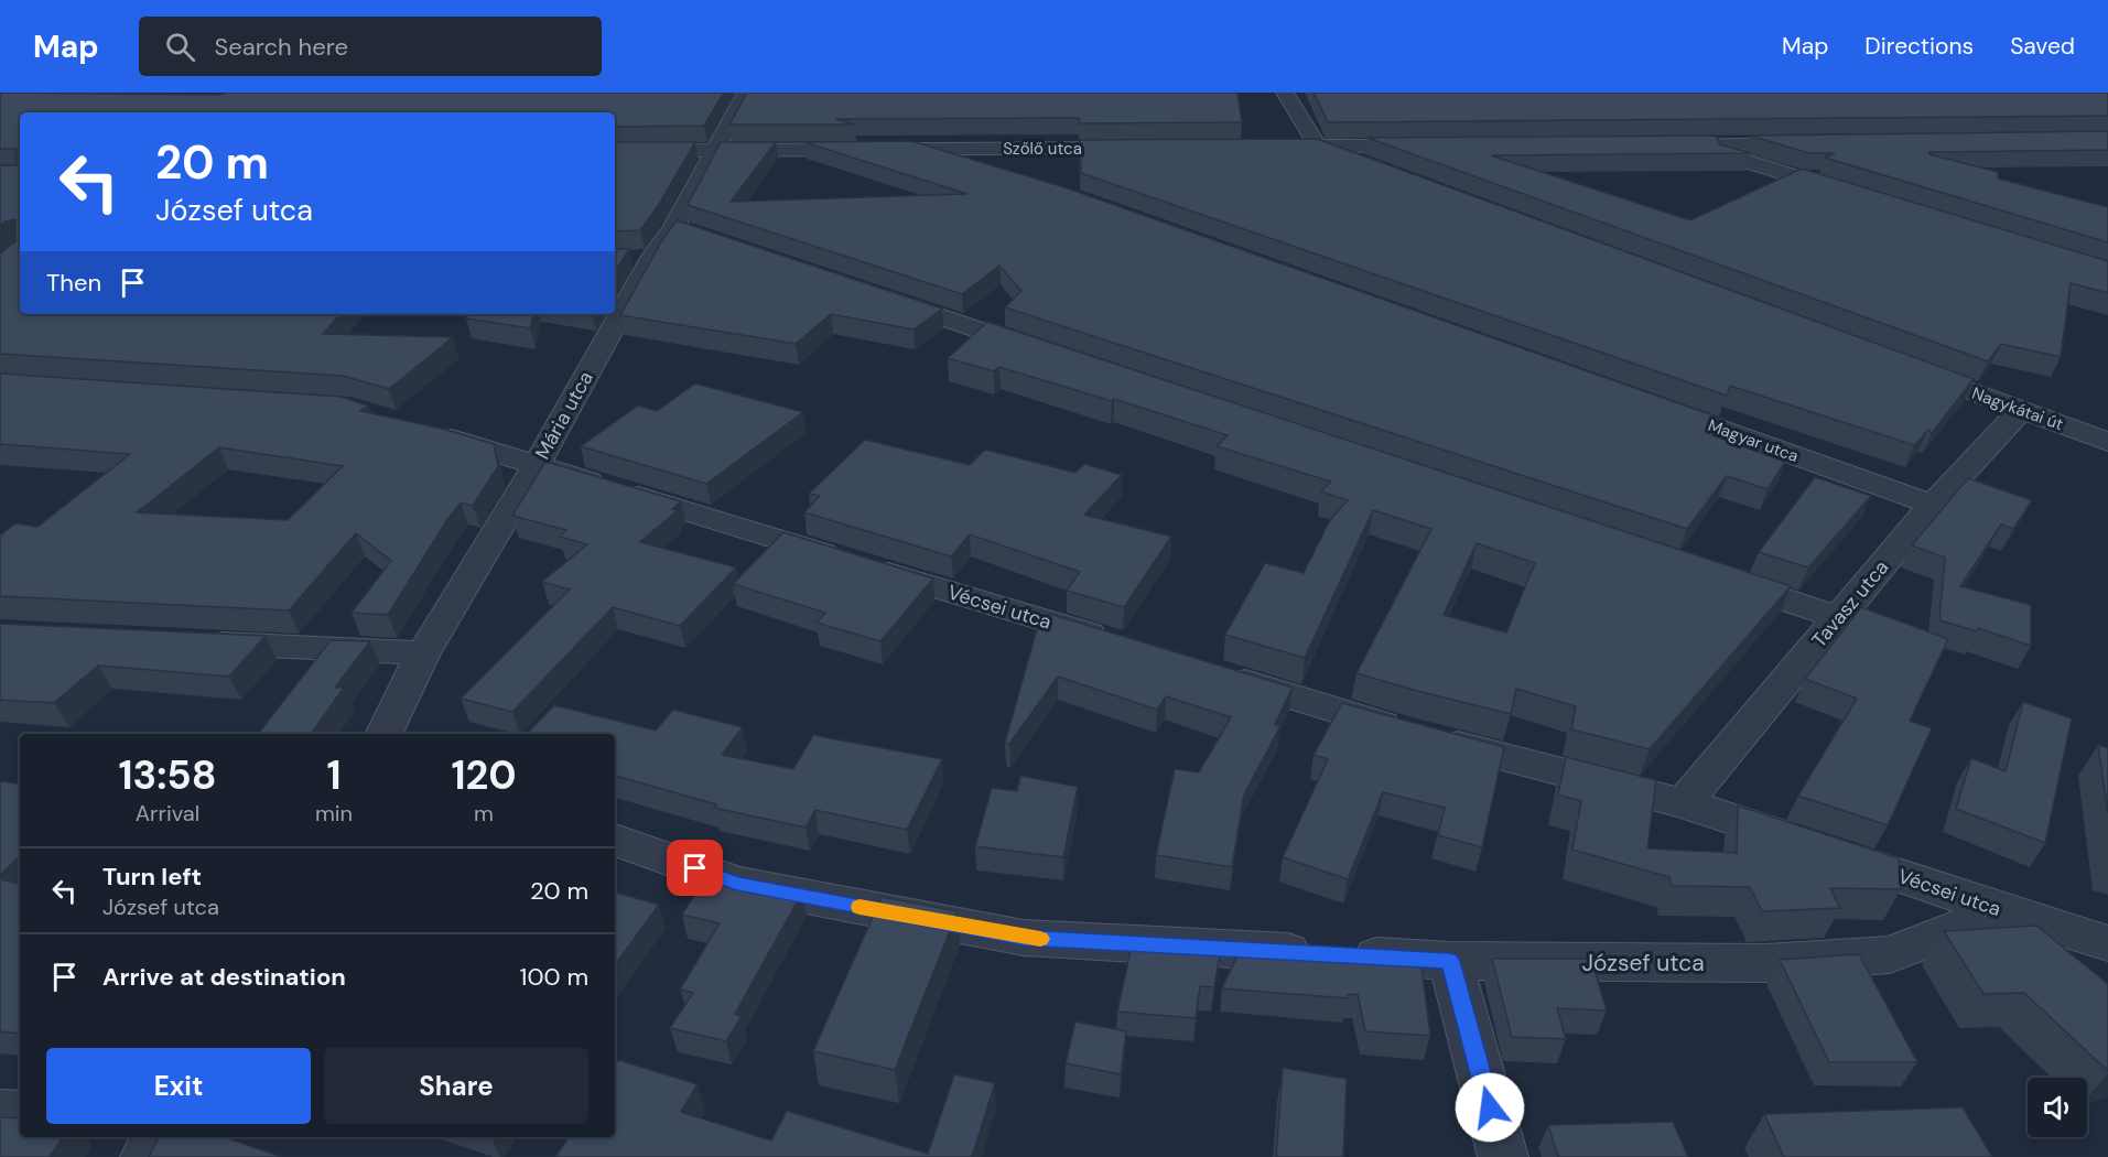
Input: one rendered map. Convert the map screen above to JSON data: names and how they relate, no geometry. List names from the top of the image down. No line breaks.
{"streets":{"street":["Szőlő utca","Nagykátai út","Mária utca","Magyar utca","Tavasz utca","Vécsei utca","József utca"]},"crossings":[["Szőlő utca","Mária utca"],["Nagykátai út","Tavasz utca"],["Mária utca","Vécsei utca"],["Magyar utca","Tavasz utca"],["Tavasz utca","Vécsei utca"],["Vécsei utca","József utca"]],"page":{"header":"Map","search":"Search here","nav":["Map","Directions","Saved"],"turn":["20 m","József utca"],"then":"Then","eta":["13:58","Arrival","1","min","120","m"],"list":[{"name":"Turn left","note":"József utca","value":"20 m"},{"name":"Arrive at destination","value":"100 m"}],"buttons":["Exit","Share"]}}
